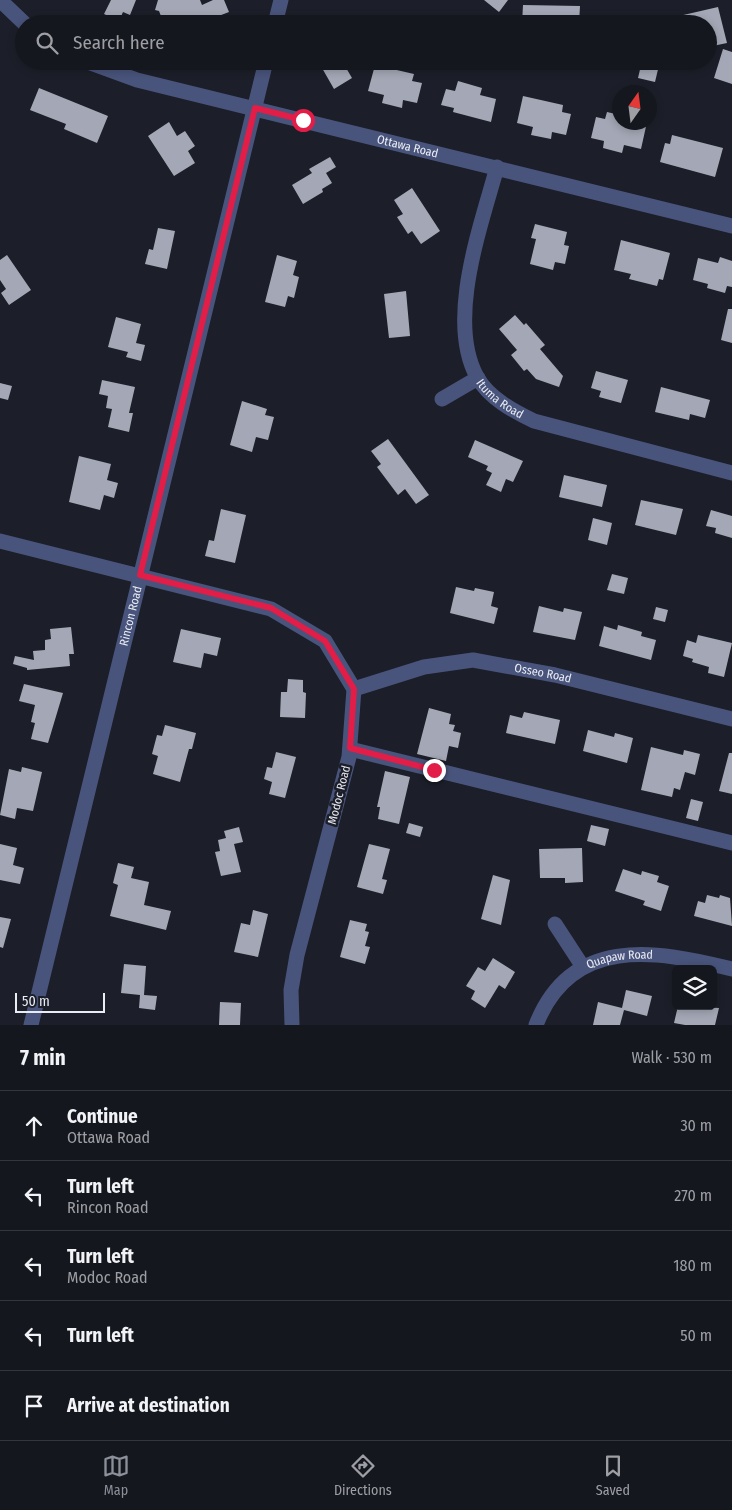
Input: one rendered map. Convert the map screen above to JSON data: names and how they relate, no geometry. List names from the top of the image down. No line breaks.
{"streets":{"street":["Ottawa Road","Ituma Road","Rincon Road","Osseo Road","Modoc Road","Quapaw Road"]},"crossings":[["Ottawa Road","Ituma Road"],["Ottawa Road","Rincon Road"],["Osseo Road","Modoc Road"]],"scale_bar":"50 m","north":"top","page":{"search":"Search here","scale":"50 m","heading":["7 min","Walk · 530 m"],"list":[["Continue","Ottawa Road","30 m"],["Turn left","Rincon Road","270 m"],["Turn left","Modoc Road","180 m"],["Turn left","50 m"],"Arrive at destination"],"nav":["Map","Directions","Saved"]}}
